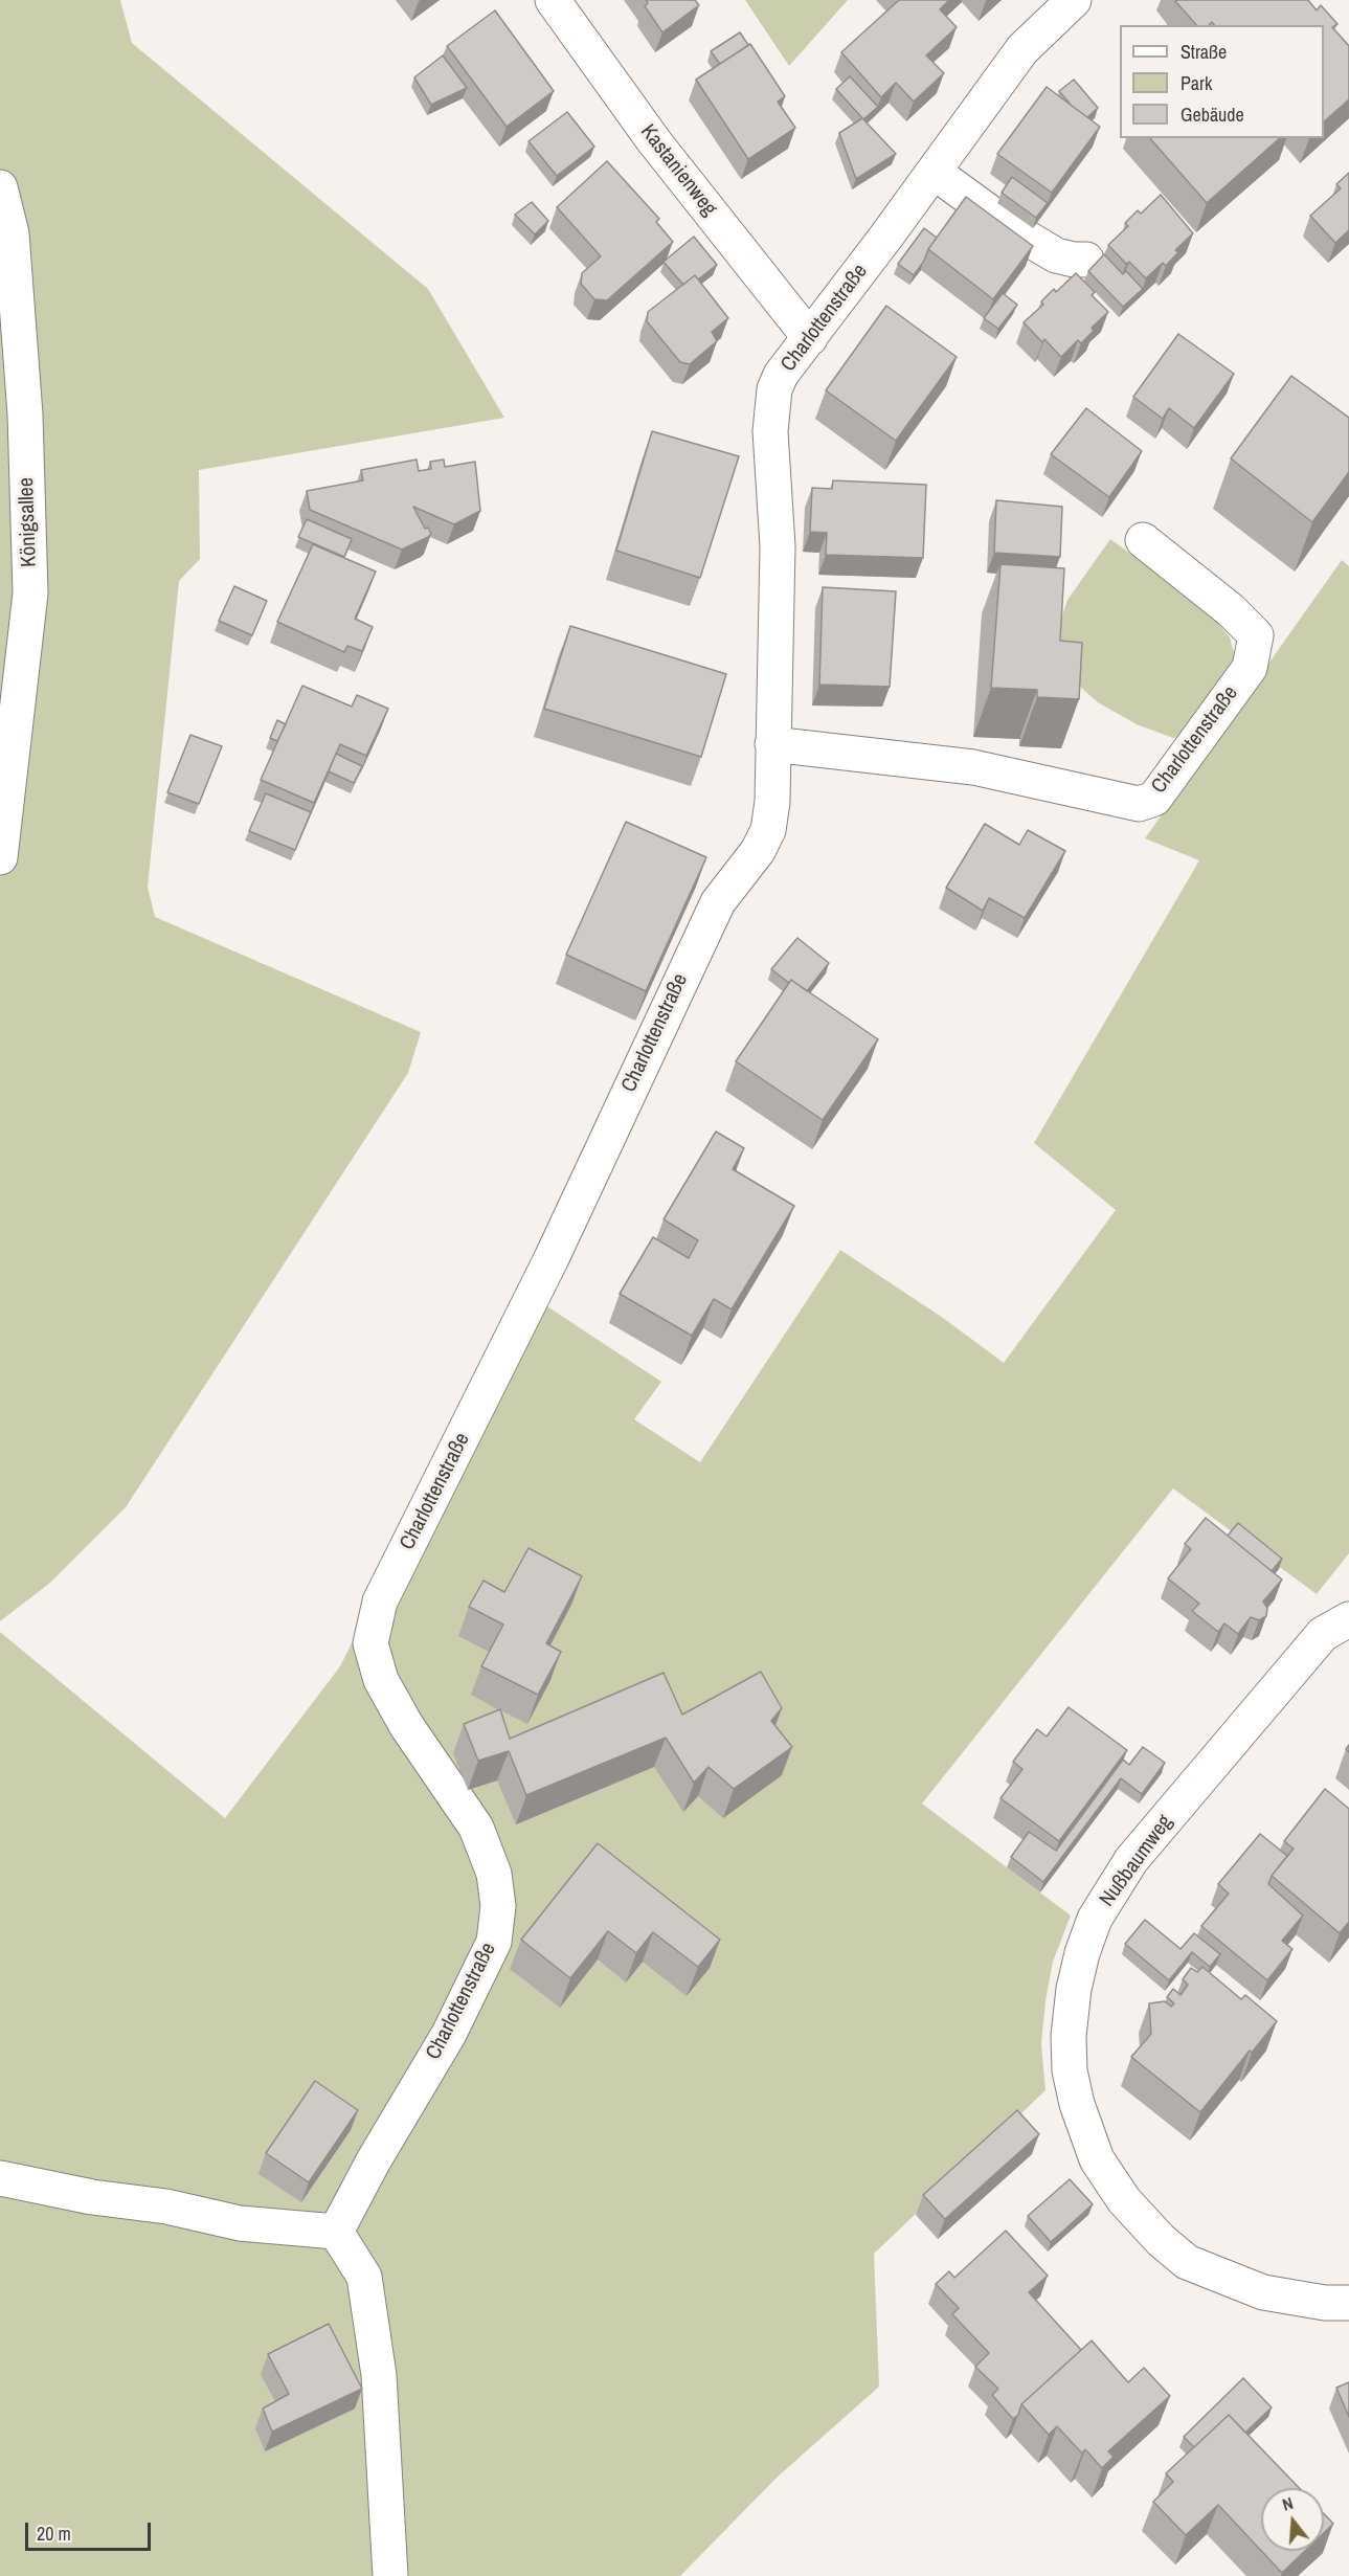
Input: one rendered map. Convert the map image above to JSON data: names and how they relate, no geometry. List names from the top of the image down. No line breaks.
{"streets":{"street":["Kastanienweg","Charlottenstraße","Königsallee","Nußbaumweg"]},"crossings":[["Kastanienweg","Charlottenstraße"]],"legend":["Straße","Park","Gebäude"],"scale_bar":"20 m","north":"top"}
